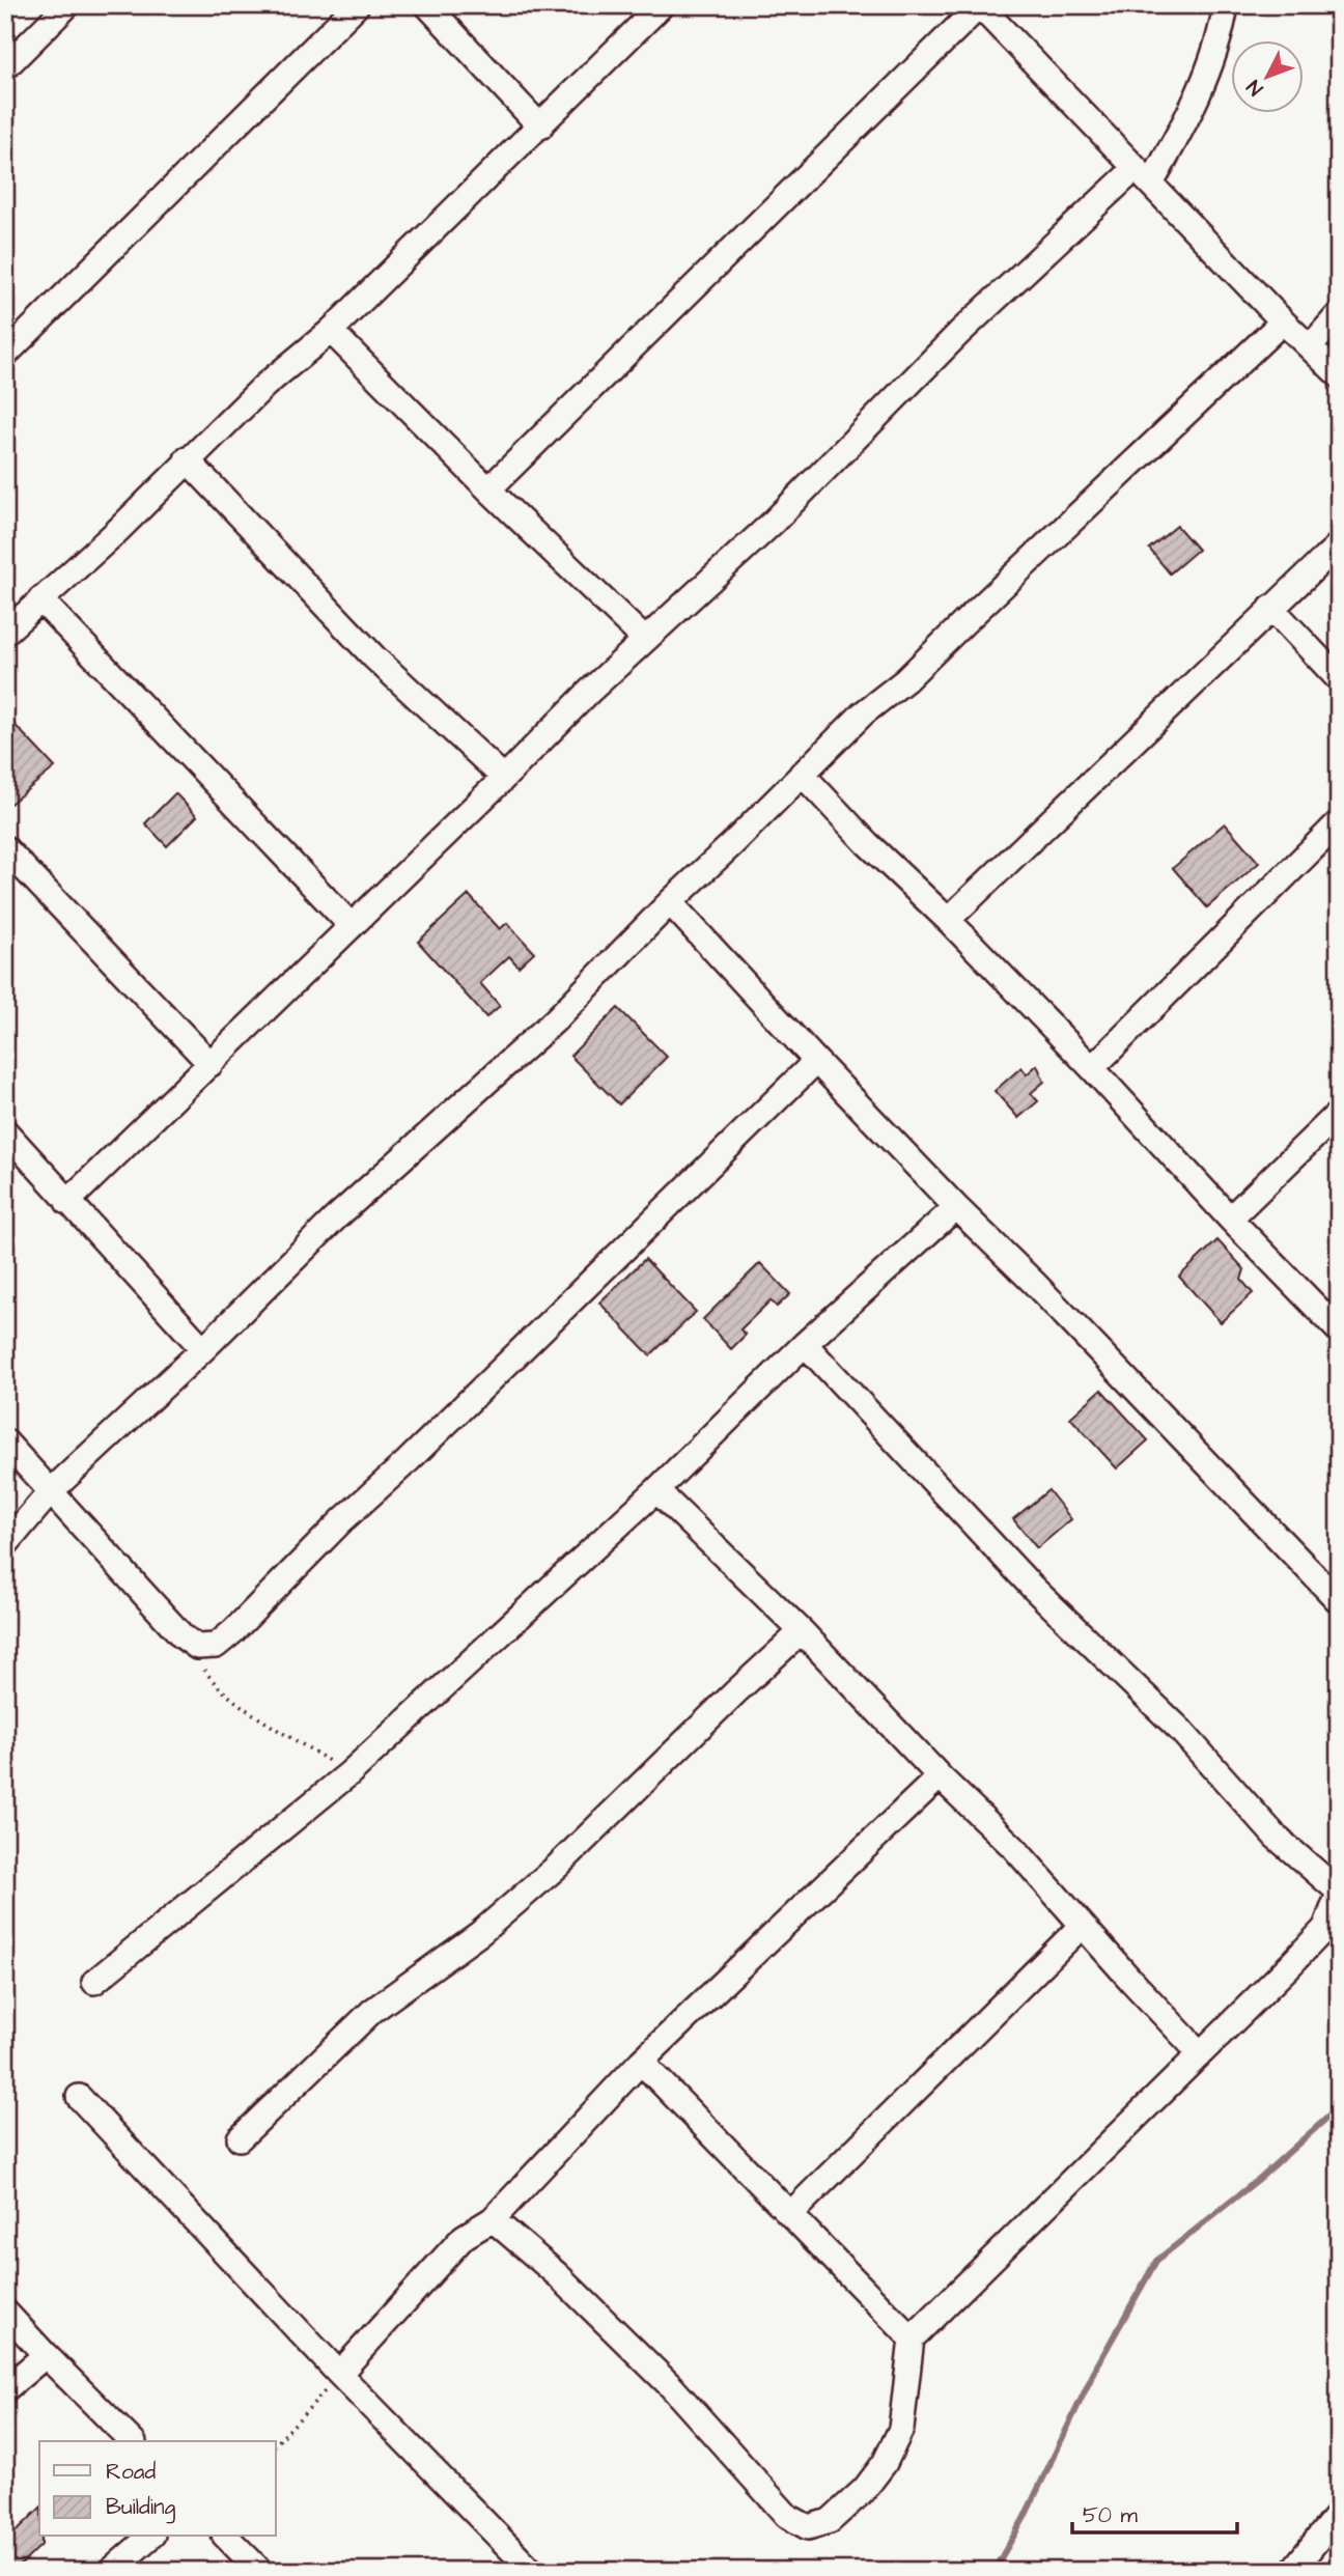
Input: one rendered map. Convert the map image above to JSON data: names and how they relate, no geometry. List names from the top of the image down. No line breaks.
{"legend":["Road","Building"],"scale_bar":"50 m","north":"bottom left"}
